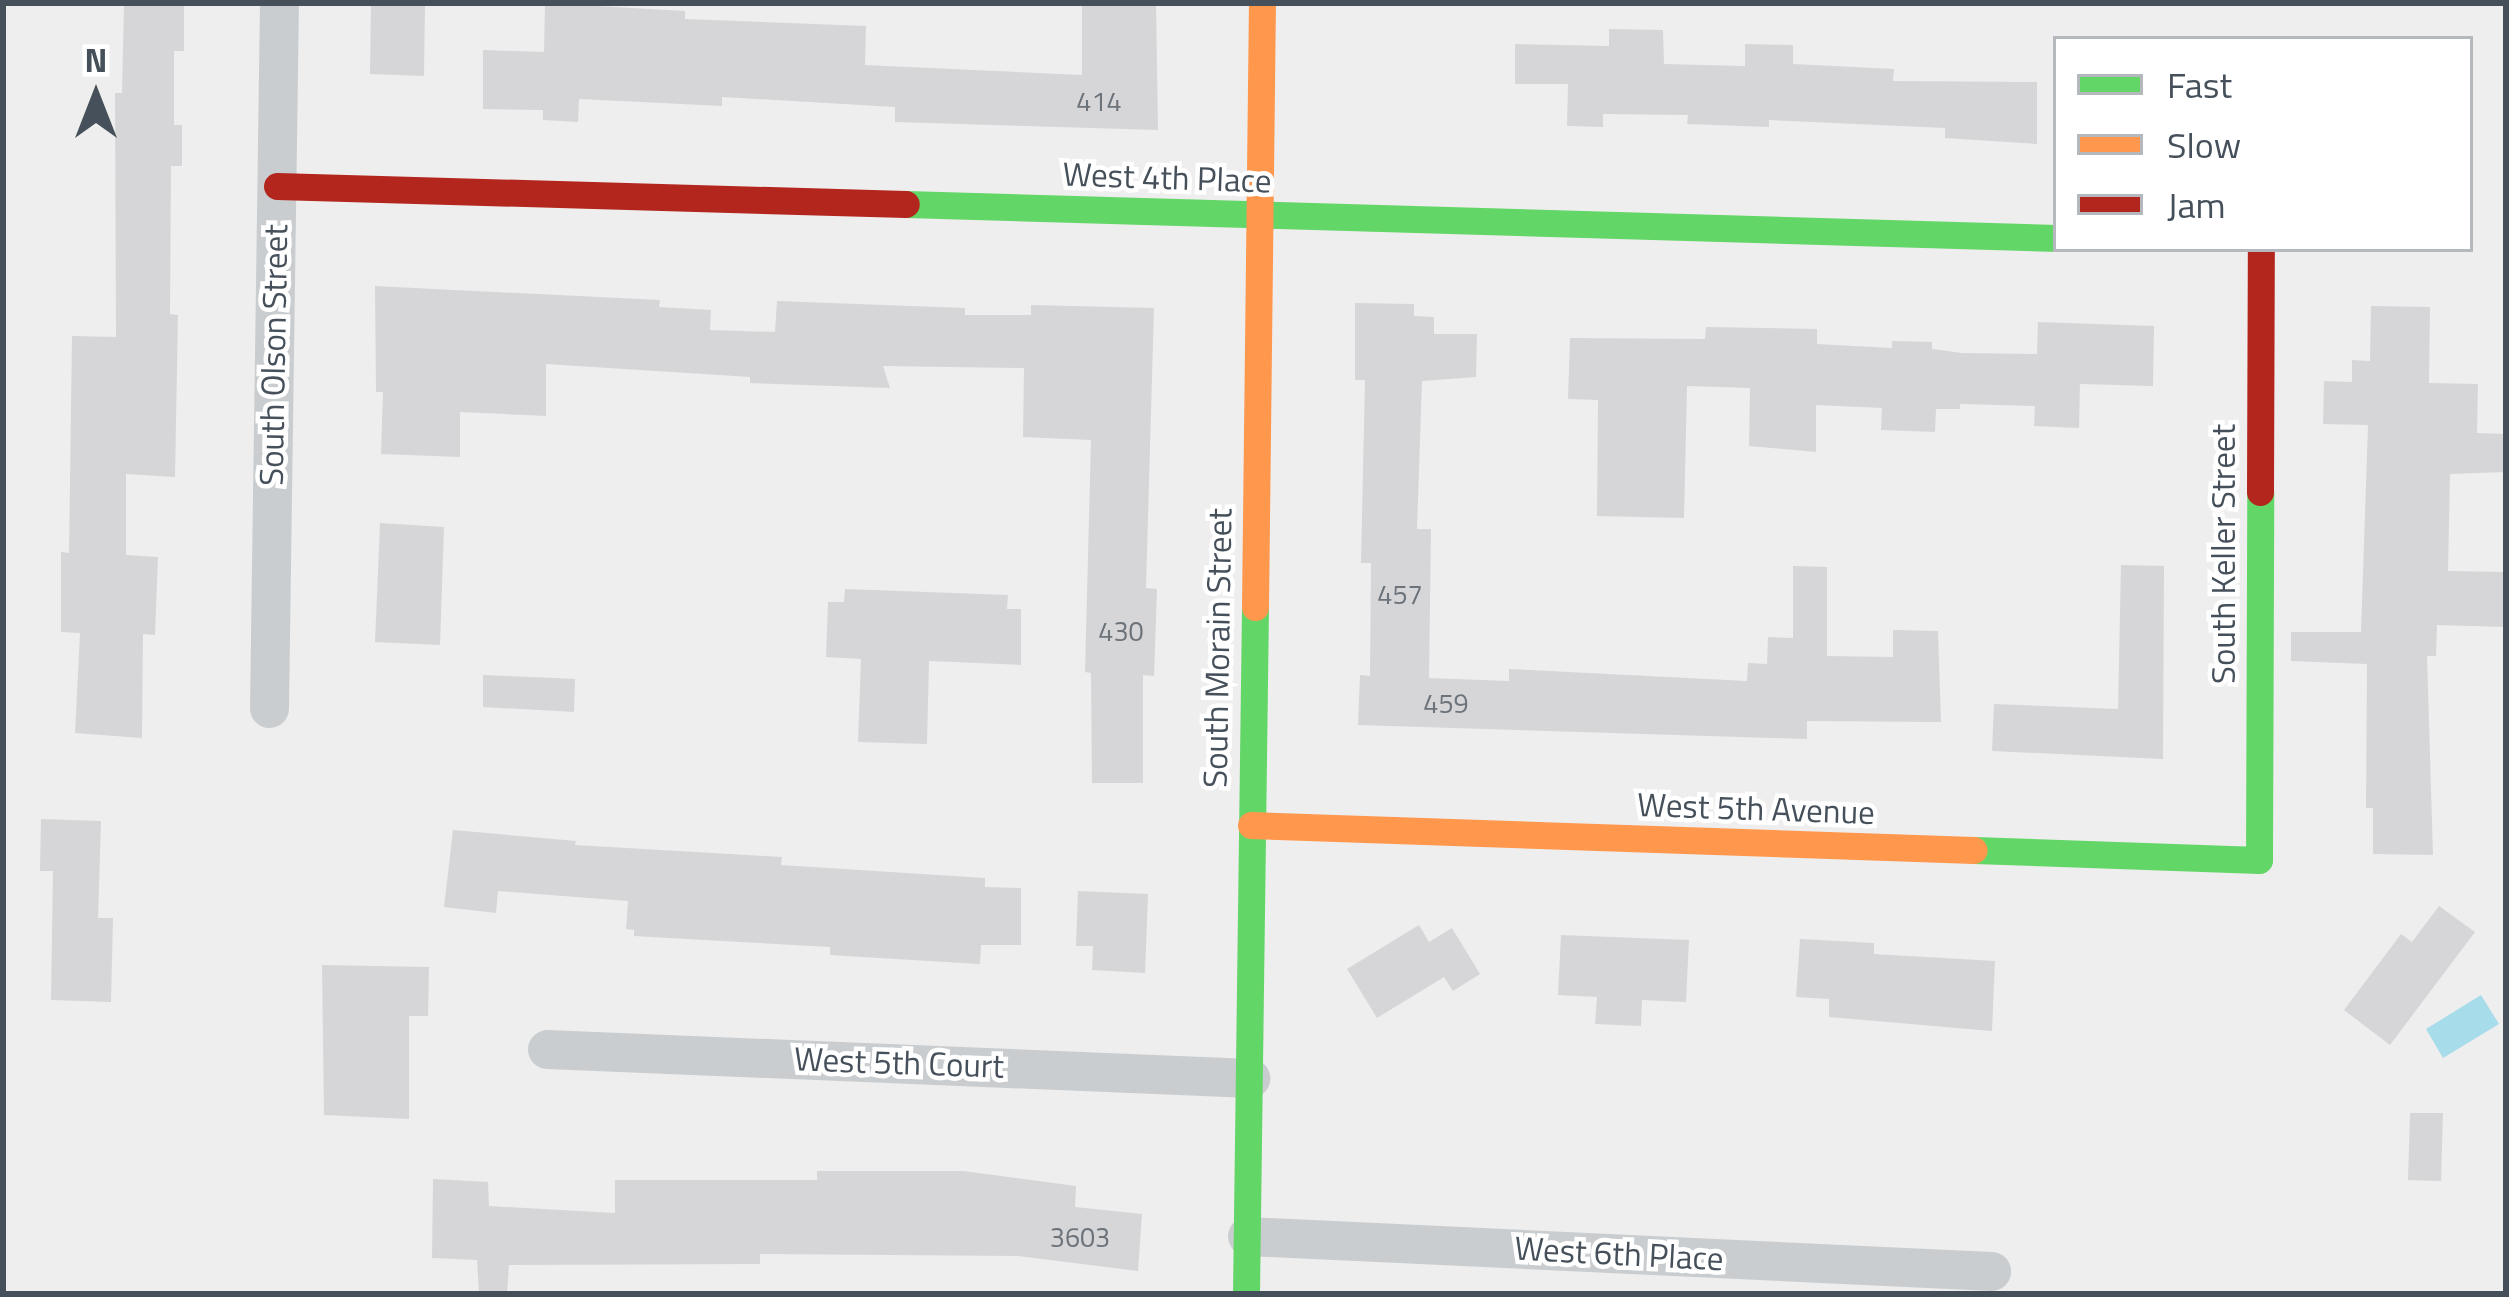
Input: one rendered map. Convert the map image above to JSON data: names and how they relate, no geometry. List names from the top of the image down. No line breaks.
{"streets":{"street":["West 4th Place","South Olson Street","South Keller Street","South Morain Street","West 5th Avenue","West 5th Court","West 6th Place"]},"crossings":[["West 4th Place","South Olson Street"],["West 4th Place","South Morain Street"],["South Keller Street","West 5th Avenue"],["South Morain Street","West 5th Avenue"],["South Morain Street","West 5th Court"],["South Morain Street","West 6th Place"]],"house_numbers":["414","457","430","459","3603"],"legend":["Fast","Slow","Jam"],"north":"top"}
